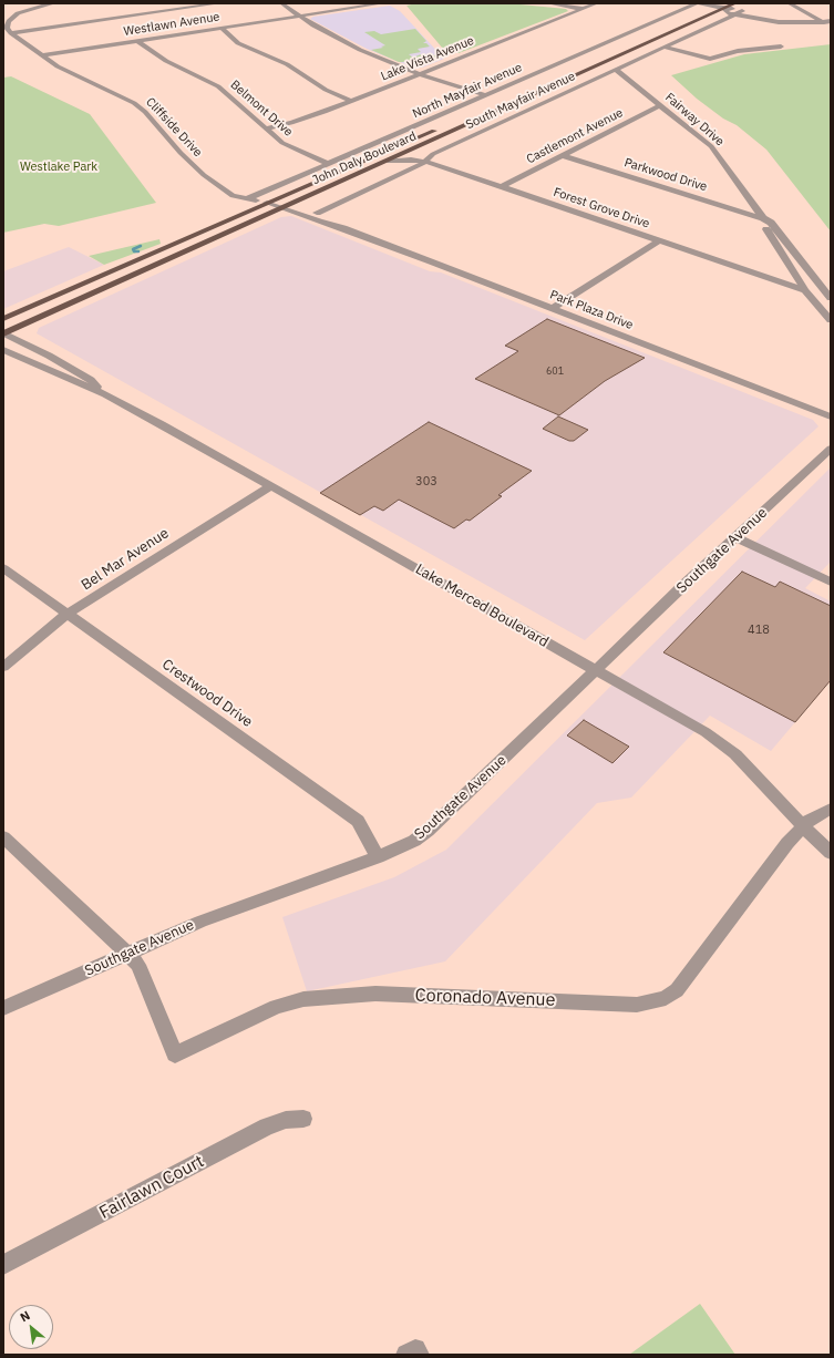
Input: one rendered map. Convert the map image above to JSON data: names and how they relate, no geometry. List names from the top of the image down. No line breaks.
{"streets":{"main road":["John Daly Boulevard"],"street":["Westlawn Avenue","Lake Vista Avenue","North Mayfair Avenue","South Mayfair Avenue","Belmont Drive","Fairway Drive","Cliffside Drive","Castlemont Avenue","Parkwood Drive","Forest Grove Drive","Park Plaza Drive","Southgate Avenue","Bel Mar Avenue","Lake Merced Boulevard","Crestwood Drive","Coronado Avenue","Fairlawn Court"]},"crossings":[["Westlawn Avenue","Belmont Drive"],["Westlawn Avenue","Cliffside Drive"],["Lake Vista Avenue","Belmont Drive"],["North Mayfair Avenue","Belmont Drive"],["North Mayfair Avenue","Cliffside Drive"],["South Mayfair Avenue","Fairway Drive"],["South Mayfair Avenue","Forest Grove Drive"],["South Mayfair Avenue","Park Plaza Drive"],["Fairway Drive","Castlemont Avenue"],["Fairway Drive","Parkwood Drive"],["Fairway Drive","Forest Grove Drive"],["Cliffside Drive","John Daly Boulevard"],["Cliffside Drive","Park Plaza Drive"],["Castlemont Avenue","Parkwood Drive"],["Castlemont Avenue","Forest Grove Drive"],["John Daly Boulevard","Forest Grove Drive"],["John Daly Boulevard","Park Plaza Drive"],["John Daly Boulevard","Lake Merced Boulevard"],["Southgate Avenue","Lake Merced Boulevard"],["Southgate Avenue","Crestwood Drive"],["Southgate Avenue","Coronado Avenue"],["Bel Mar Avenue","Lake Merced Boulevard"],["Bel Mar Avenue","Crestwood Drive"],["Lake Merced Boulevard","Coronado Avenue"]],"parks":["Westlake Park"],"house_numbers":["601","303","418"],"north":"top left"}
